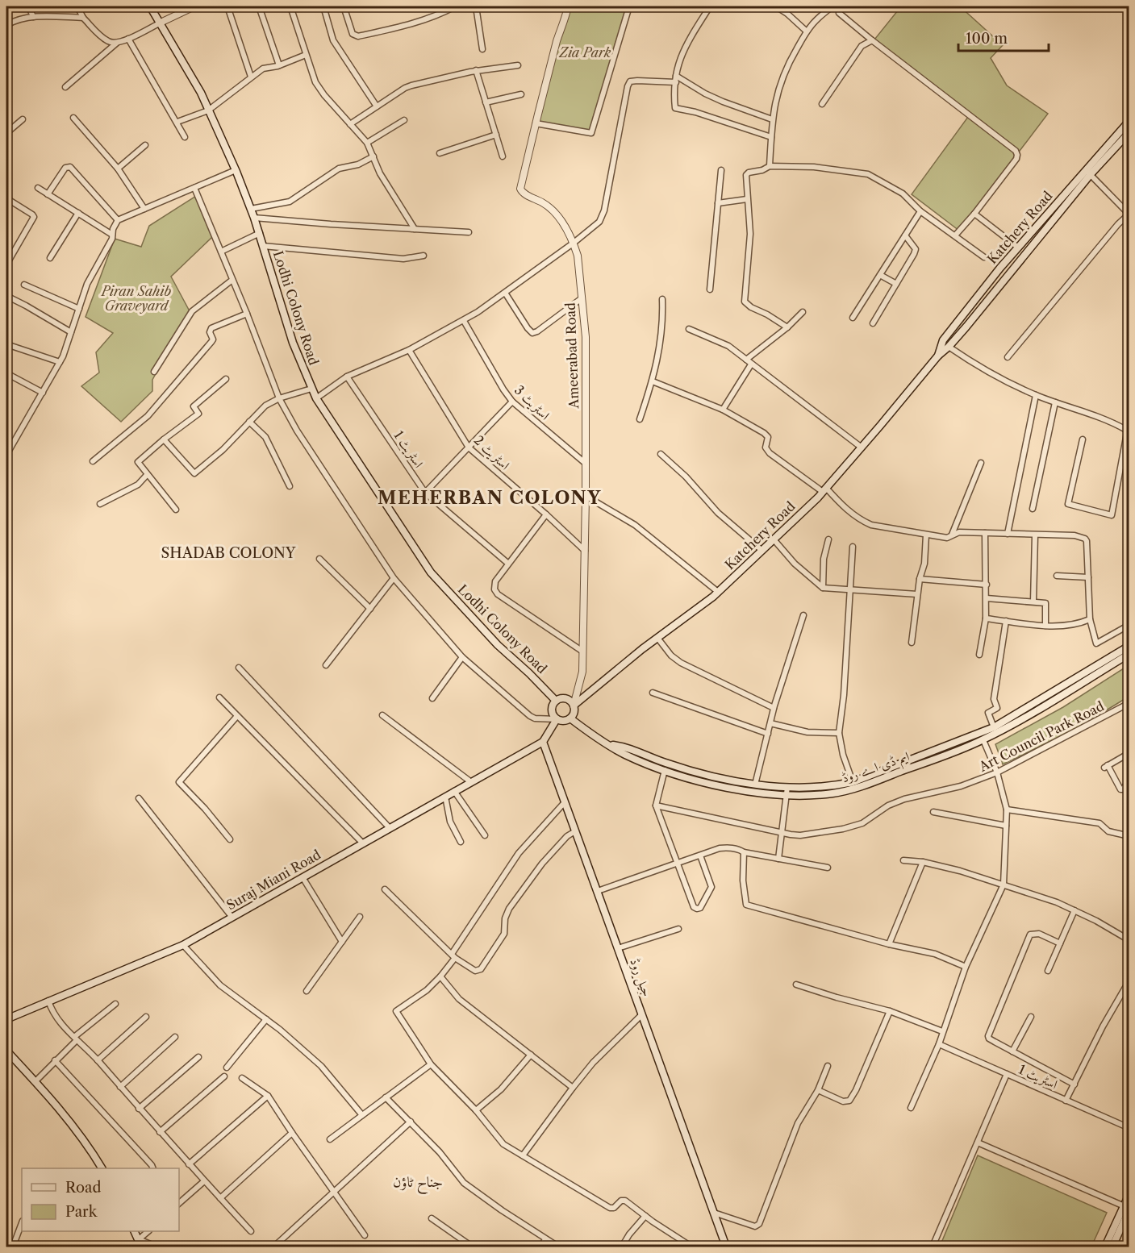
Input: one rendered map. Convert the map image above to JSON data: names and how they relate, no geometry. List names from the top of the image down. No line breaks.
{"streets":{"main road":["Katchery Road","Lodhi Colony Road","ایم ڈی اے روڈ","Suraj Miani Road","جیل روڈ"],"street":["Ameerabad Road","اسٹریٹ 3","اسٹریٹ 1","اسٹریٹ 2","Art Council Park Road"]},"crossings":[["Katchery Road","Lodhi Colony Road"],["Katchery Road","Ameerabad Road"],["Katchery Road","ایم ڈی اے روڈ"],["Lodhi Colony Road","Ameerabad Road"],["Lodhi Colony Road","ایم ڈی اے روڈ"],["Ameerabad Road","اسٹریٹ 3"],["Ameerabad Road","اسٹریٹ 2"],["Ameerabad Road","ایم ڈی اے روڈ"],["Suraj Miani Road","جیل روڈ"]],"districts":["MEHERBAN COLONY","SHADAB COLONY","جناح ٹاؤن"],"parks":["Zia Park","Piran Sahib Graveyard"],"legend":["Road","Park"],"scale_bar":"100 m"}
